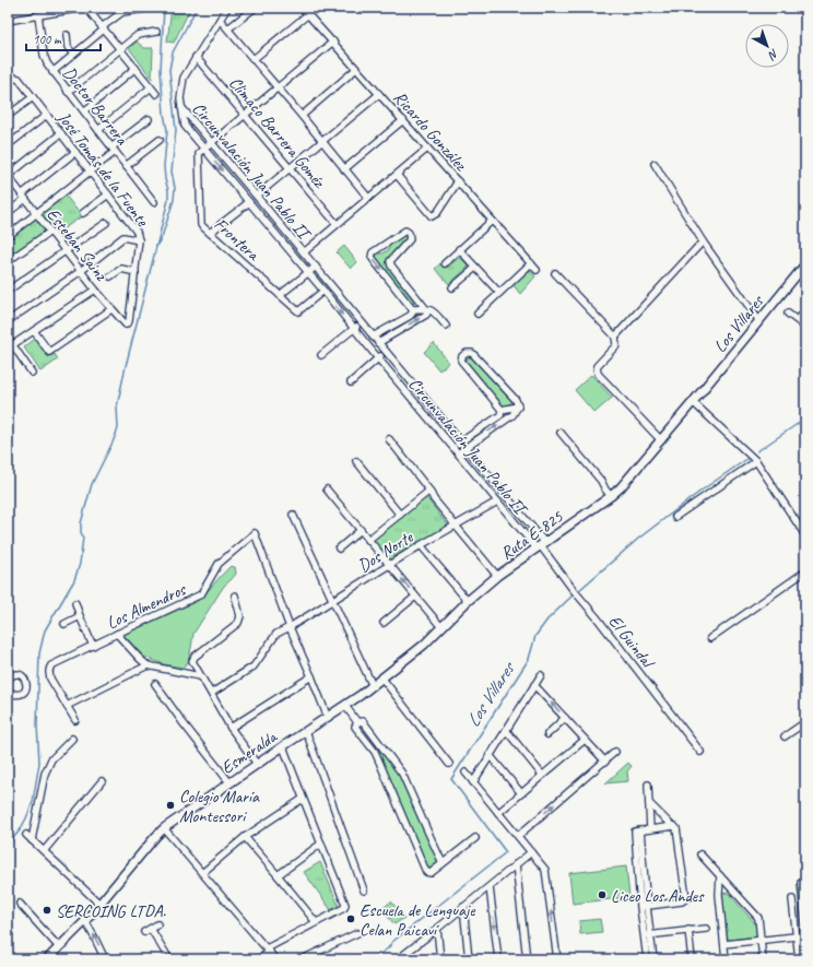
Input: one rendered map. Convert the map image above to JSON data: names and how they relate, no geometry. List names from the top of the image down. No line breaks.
{"streets":{"main road":["Los Villares","Ruta E-825","Esmeralda"],"street":["Doctor Barrera","Ricardo González","Climaco Barrera Goméz","José Tomás de la Fuente","Circunvalación Juan Pablo II","Frontera","Esteban Sainz","Dos Norte","Los Almendros","El Guindal"]},"crossings":[["José Tomás de la Fuente","Esteban Sainz"],["Circunvalación Juan Pablo II","Frontera"],["Circunvalación Juan Pablo II","Ruta E-825"],["Circunvalación Juan Pablo II","Dos Norte"],["Circunvalación Juan Pablo II","El Guindal"],["Los Villares","Ruta E-825"],["Ruta E-825","El Guindal"],["Ruta E-825","Esmeralda"],["Dos Norte","Los Almendros"]],"water":["Los Villares"],"places":["Colegio María Montessori","Liceo Los Andes","SERCOING LTDA.","Escuela de Lenguaje Celan Paicaví"],"scale_bar":"100 m","north":"bottom right"}
